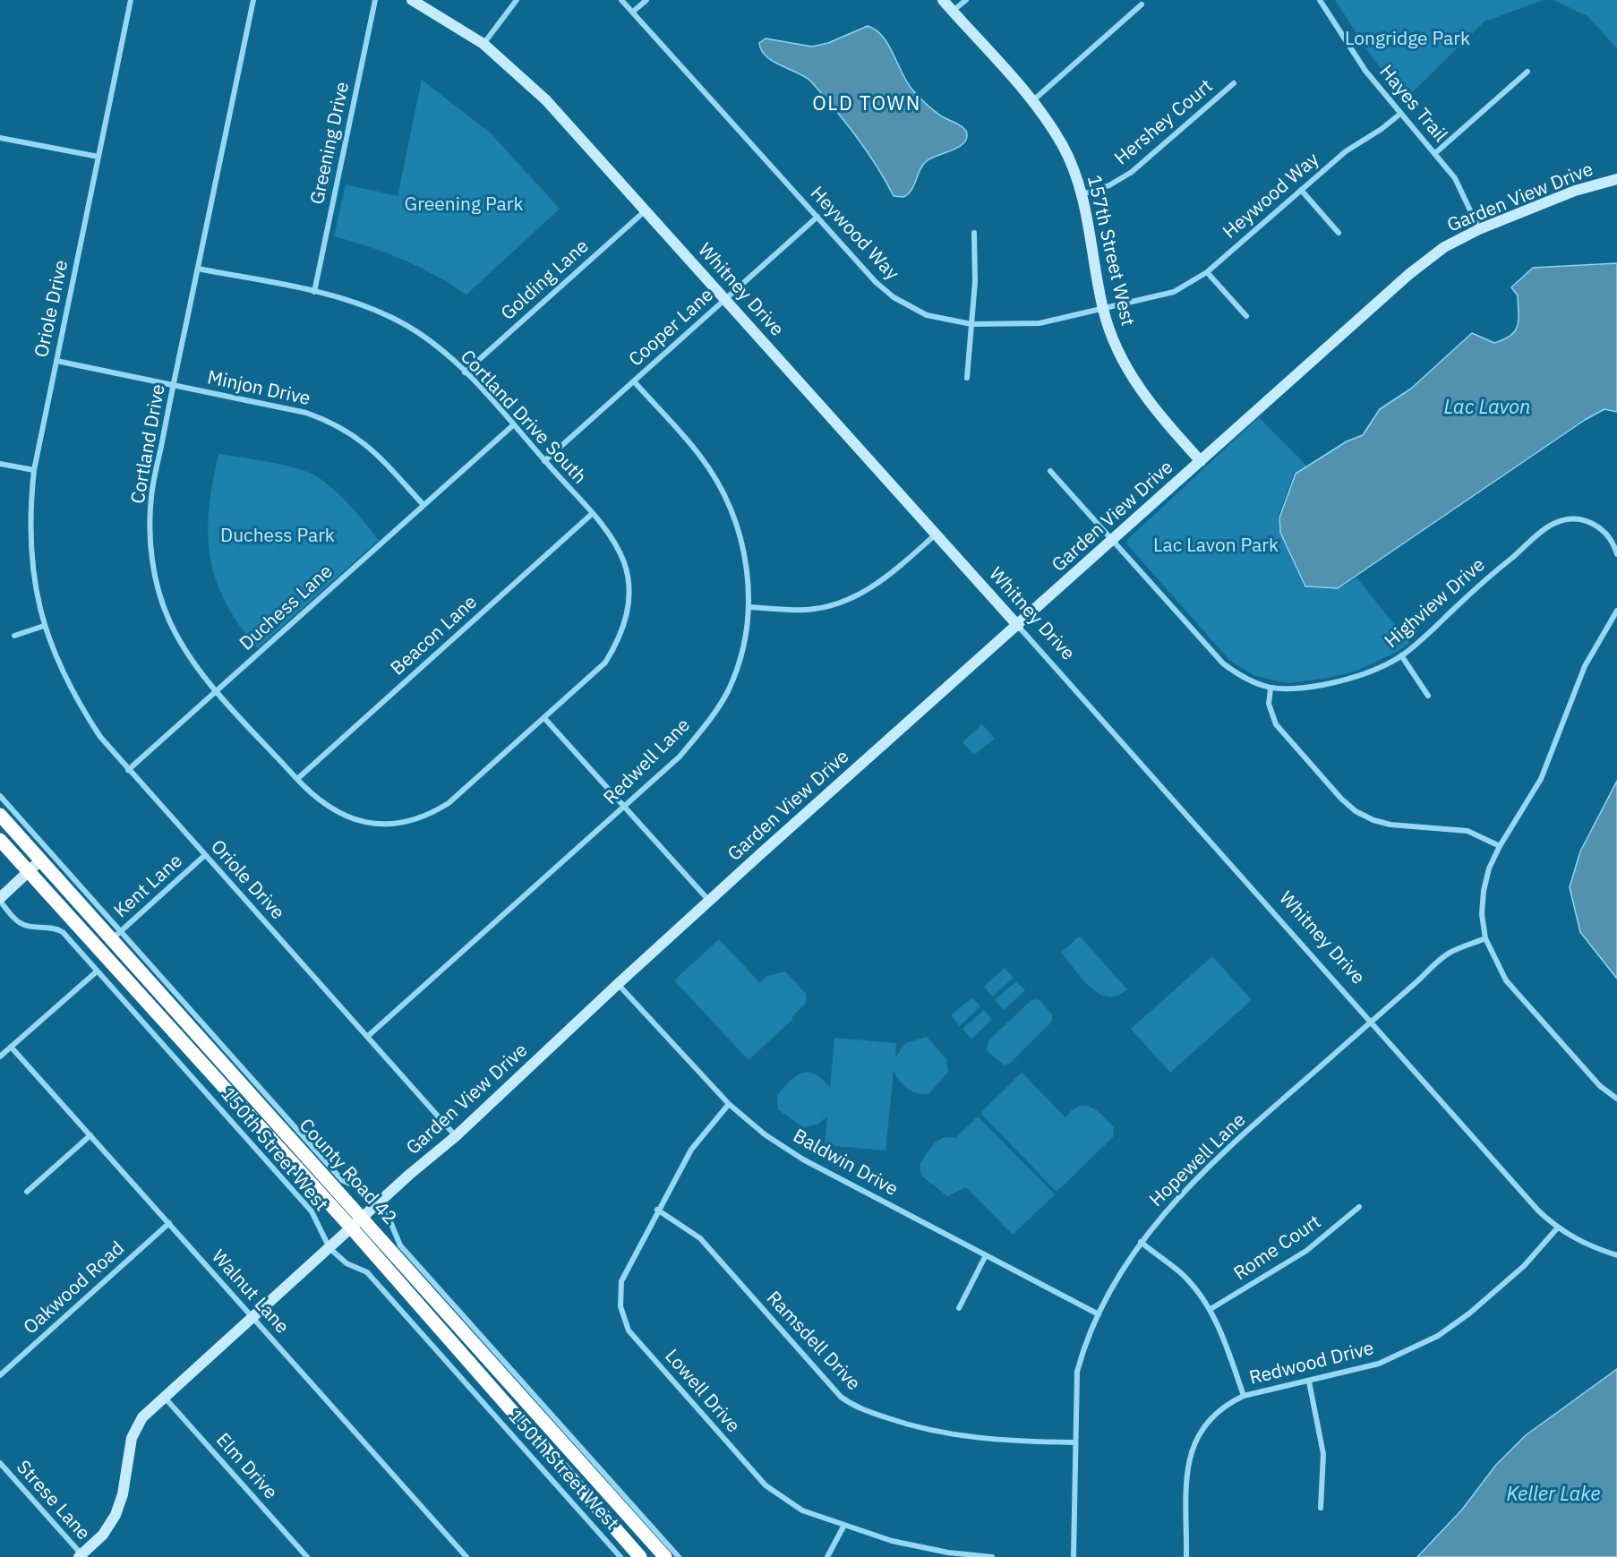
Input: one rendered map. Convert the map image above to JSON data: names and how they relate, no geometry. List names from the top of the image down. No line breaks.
{"streets":{"highway":["County Road 42"],"street":["Hayes Trail","Hershey Court","Greening Drive","Heywood Way","Garden View Drive","157th Street West","Golding Lane","Whitney Drive","Oriole Drive","Cooper Lane","Minjon Drive","Cortland Drive South","Cortland Drive","Highview Drive","Duchess Lane","Beacon Lane","Redwell Lane","Kent Lane","150th Street West","Hopewell Lane","Baldwin Drive","Rome Court","Oakwood Road","Walnut Lane","Ramsdell Drive","Redwood Drive","Lowell Drive","Elm Drive","Strese Lane"]},"crossings":[["Hayes Trail","Heywood Way"],["Hayes Trail","Garden View Drive"],["Hershey Court","157th Street West"],["Greening Drive","Cortland Drive South"],["Heywood Way","157th Street West"],["Heywood Way","Cooper Lane"],["Garden View Drive","157th Street West"],["Garden View Drive","Whitney Drive"],["Garden View Drive","Oriole Drive"],["Garden View Drive","Highview Drive"],["Garden View Drive","150th Street West"],["Garden View Drive","Baldwin Drive"],["Garden View Drive","County Road 42"],["Garden View Drive","Walnut Lane"],["Garden View Drive","Elm Drive"],["Garden View Drive","Strese Lane"],["Golding Lane","Whitney Drive"],["Golding Lane","Cortland Drive South"],["Whitney Drive","Cooper Lane"],["Whitney Drive","Hopewell Lane"],["Whitney Drive","Redwood Drive"],["Oriole Drive","Minjon Drive"],["Oriole Drive","Duchess Lane"],["Oriole Drive","Redwell Lane"],["Oriole Drive","Kent Lane"],["Cooper Lane","Cortland Drive South"],["Cooper Lane","Redwell Lane"],["Minjon Drive","Cortland Drive"],["Minjon Drive","Duchess Lane"],["Cortland Drive South","Cortland Drive"],["Cortland Drive South","Duchess Lane"],["Cortland Drive South","Beacon Lane"],["Cortland Drive","Duchess Lane"],["Cortland Drive","Beacon Lane"],["Kent Lane","150th Street West"],["Kent Lane","County Road 42"],["150th Street West","County Road 42"],["Hopewell Lane","Baldwin Drive"],["Hopewell Lane","Ramsdell Drive"],["Baldwin Drive","Lowell Drive"],["Oakwood Road","Walnut Lane"],["Ramsdell Drive","Lowell Drive"]],"districts":["OLD TOWN"],"water":["Lac Lavon","Keller Lake"],"parks":["Longridge Park","Greening Park","Duchess Park","Lac Lavon Park"]}
